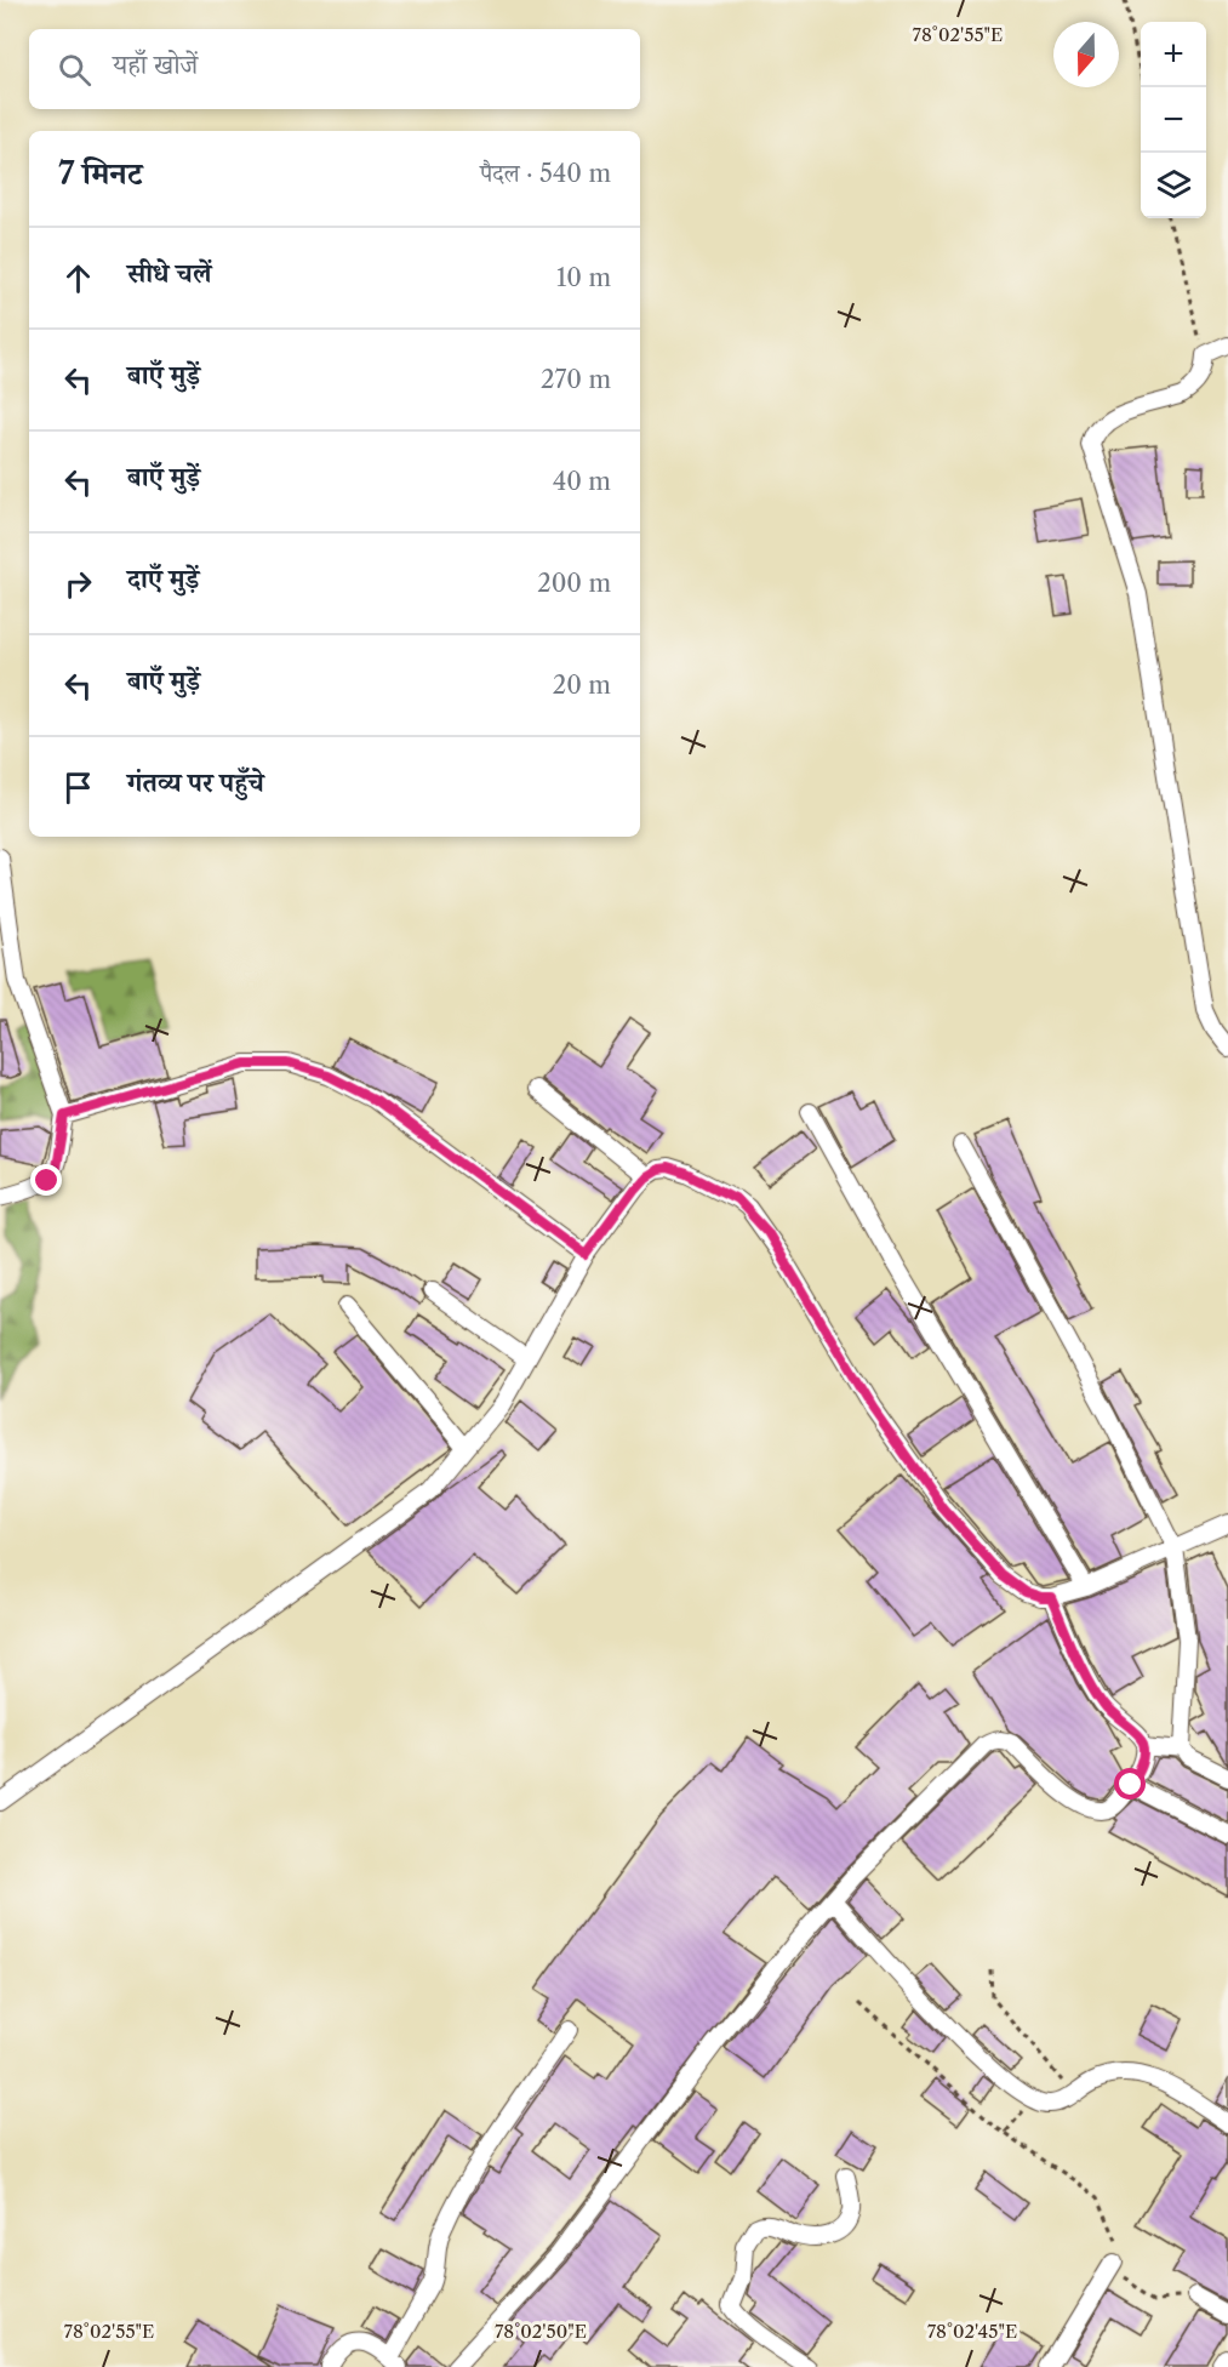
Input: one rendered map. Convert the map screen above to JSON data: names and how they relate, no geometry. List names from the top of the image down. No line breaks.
{"north":"bottom","page":{"map_buttons":["+","−"],"search":"यहाँ खोजें","heading":["7 मिनट","पैदल · 540 m"],"list":[["सीधे चलें","10 m"],["बाएँ मुड़ें","270 m"],["बाएँ मुड़ें","40 m"],["दाएँ मुड़ें","200 m"],["बाएँ मुड़ें","20 m"],"गंतव्य पर पहुँचे"]},"coordinates":["78°02'55\"E","78°02'50\"E","78°02'45\"E"]}
